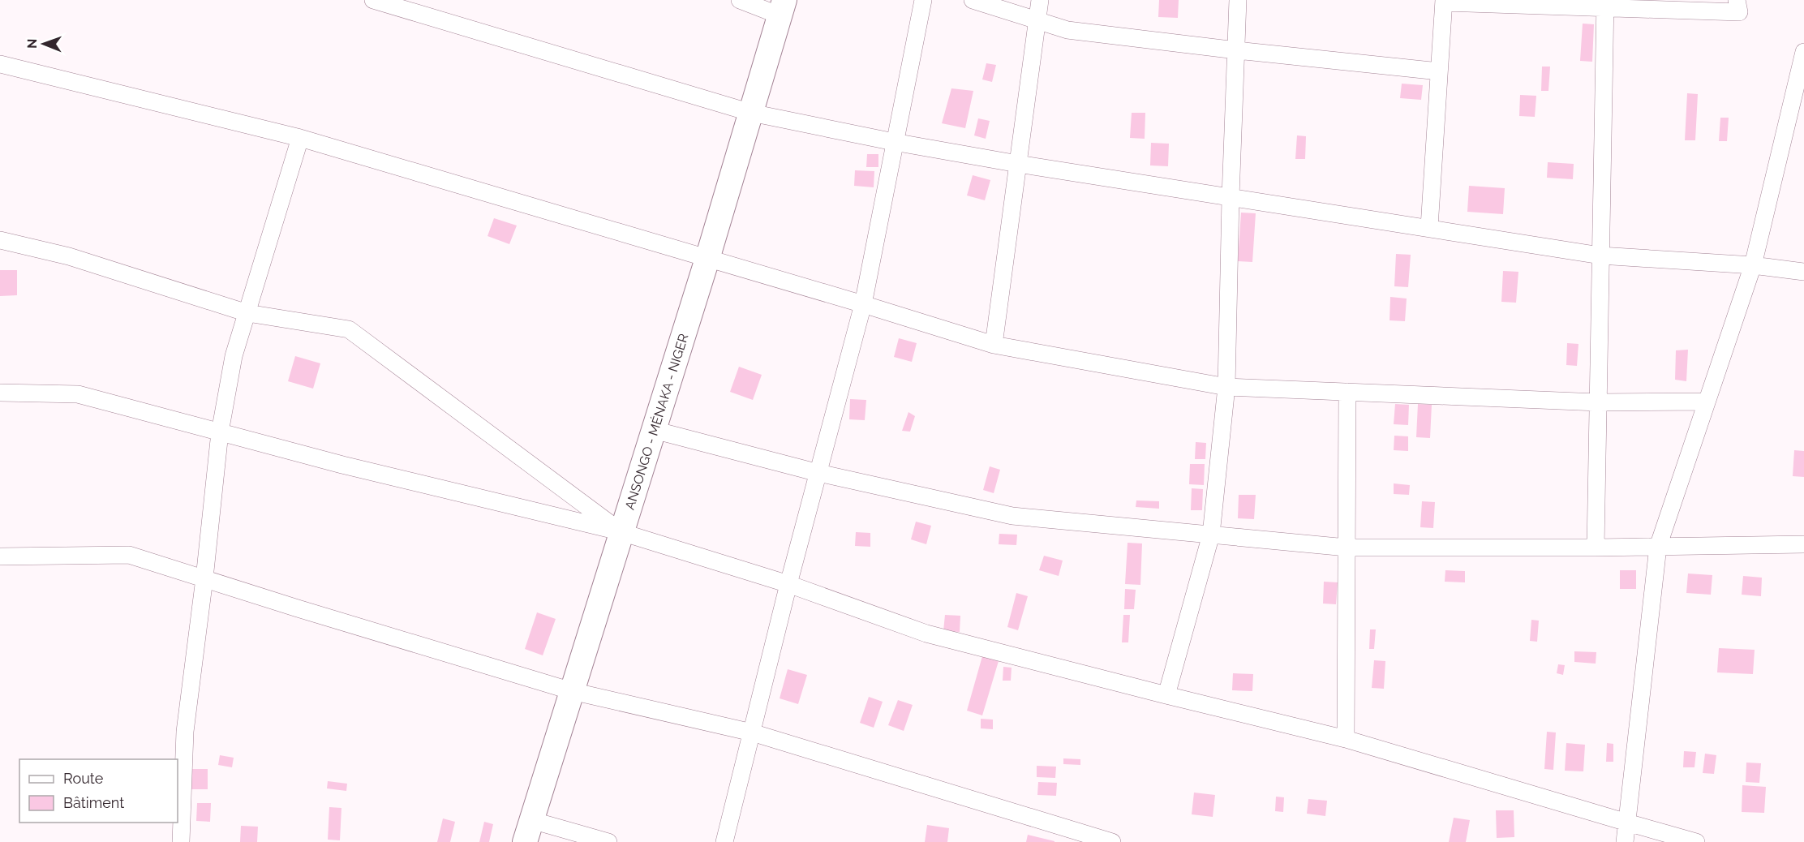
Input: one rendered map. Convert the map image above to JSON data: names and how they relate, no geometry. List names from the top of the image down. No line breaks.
{"streets":{"main road":["ANSONGO - MÉNAKA - NIGER"]},"legend":["Route","Bâtiment"],"north":"left"}
